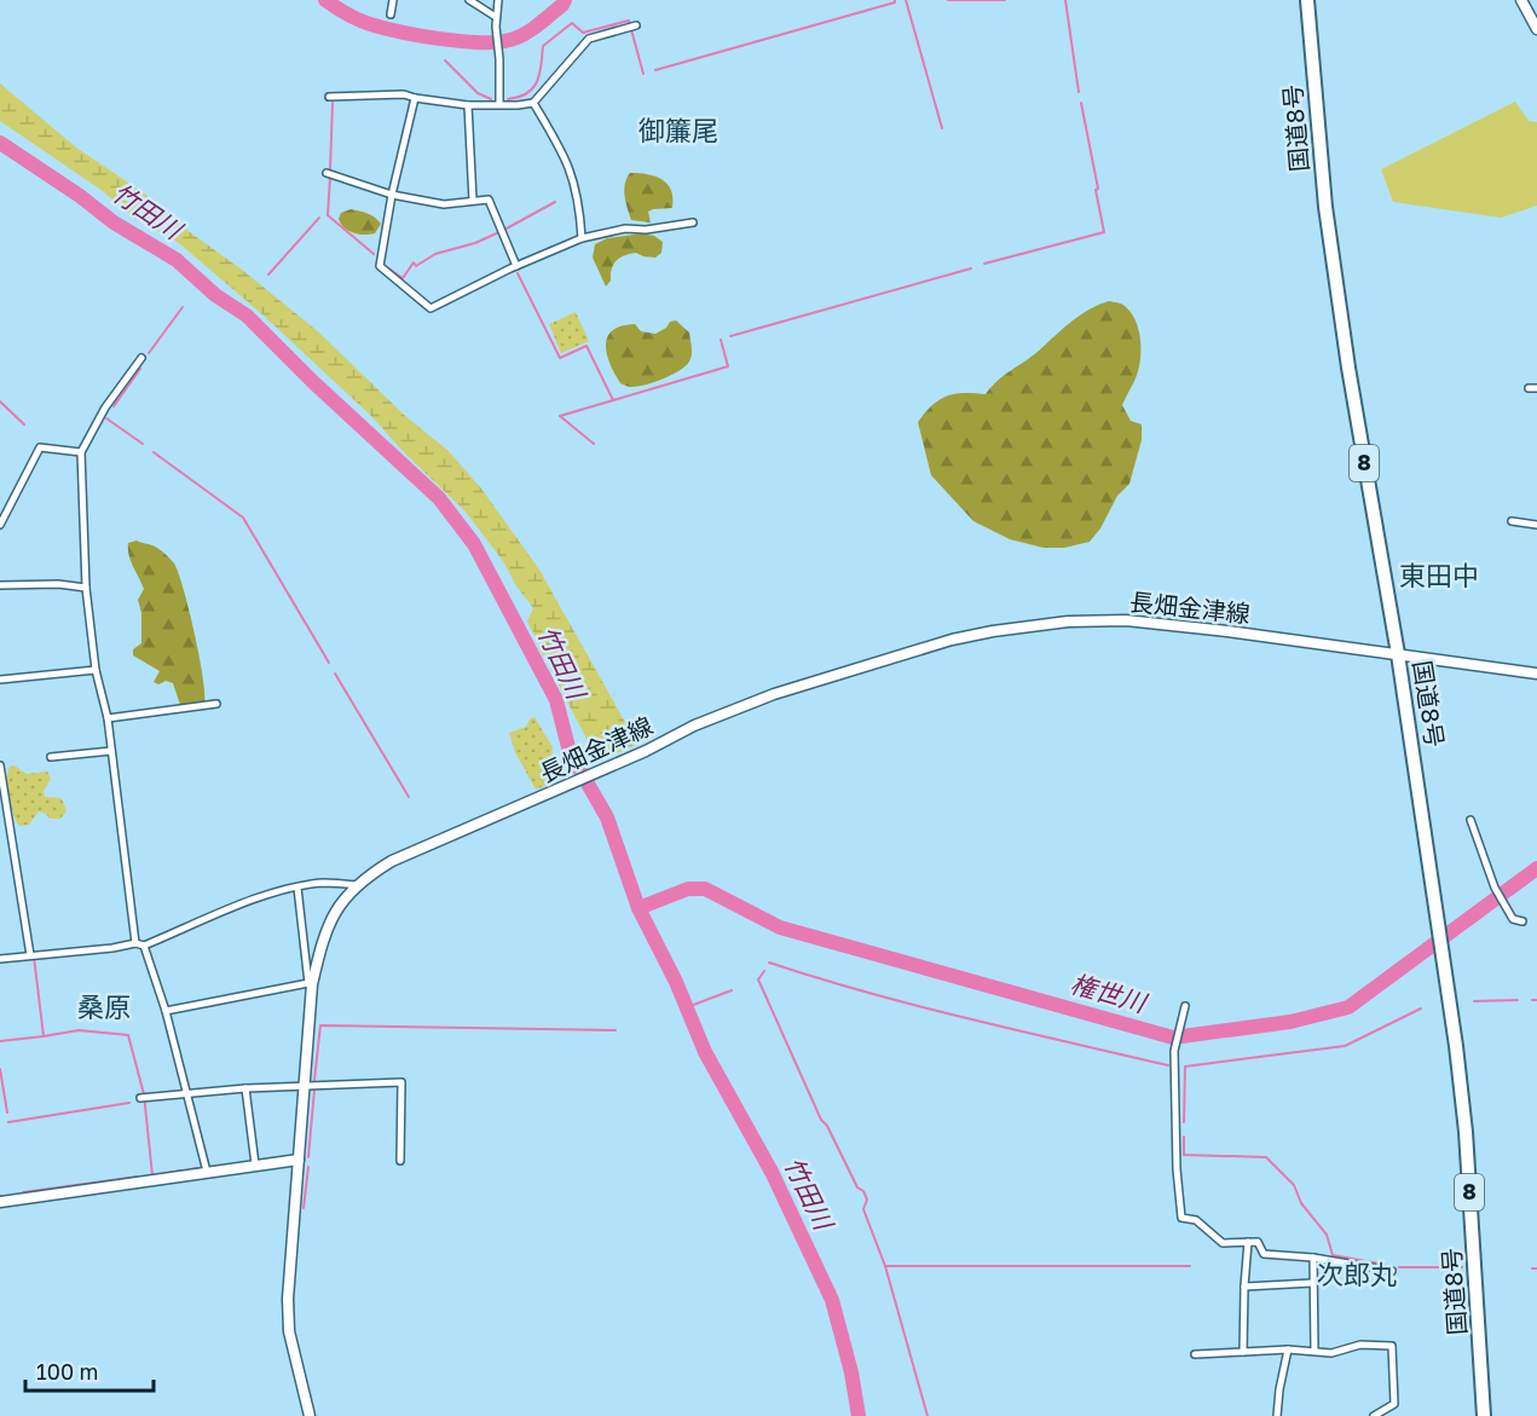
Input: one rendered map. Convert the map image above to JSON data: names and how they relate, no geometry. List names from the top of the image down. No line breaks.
{"streets":{"highway":["国道8号","8"],"main road":["長畑金津線"]},"crossings":[["国道8号","長畑金津線"]],"districts":["御簾尾","東田中","桑原","次郎丸"],"water":["竹田川","権世川"],"scale_bar":"100 m"}
